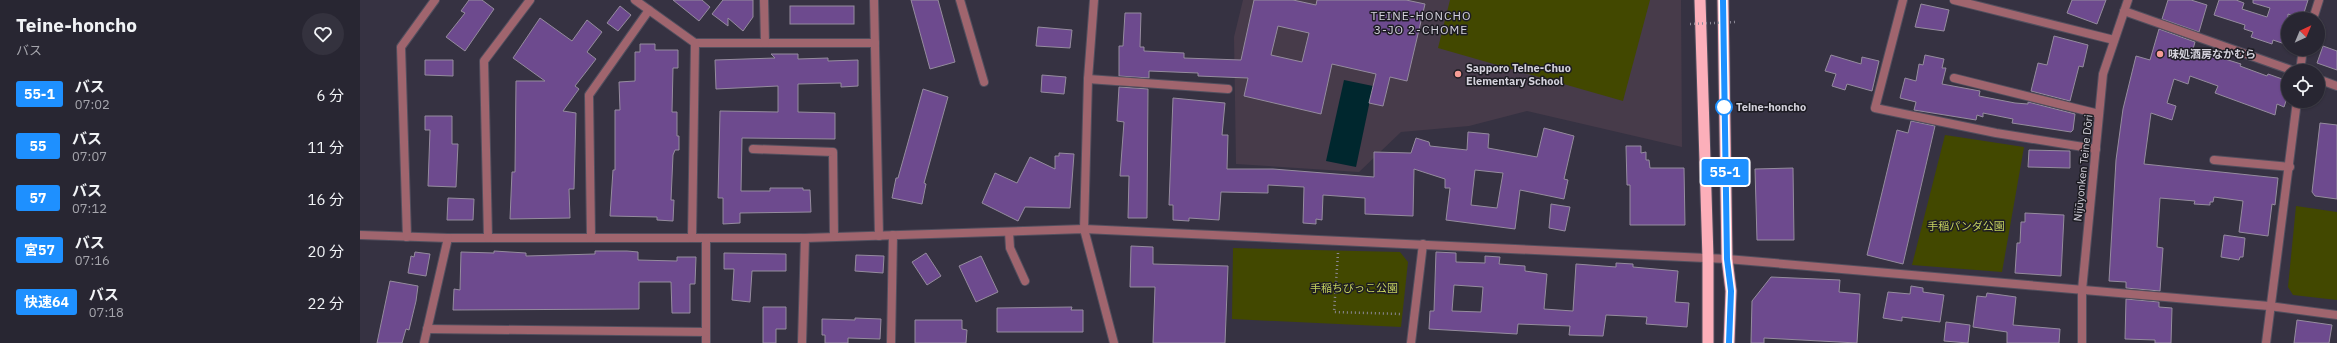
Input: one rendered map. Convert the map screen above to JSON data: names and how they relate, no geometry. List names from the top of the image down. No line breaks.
{"streets":{"street":["Nijūyonken Teine Dōri"]},"districts":["TEINE-HONCHO 3-JO 2-CHOME"],"parks":["手稲パンダ公園","手稲ちびっこ公園"],"places":["味処酒房なかむら","Sapporo Teine-Chuo Elementary School","Teine-honcho"],"lines":["bus line 55-1"],"north":"top right","page":{"heading":["Teine-honcho","バス"],"on_map":"55-1","list":[{"mark":"55-1","name":"バス","note":"07:02","value":"6 分"},{"mark":"55","name":"バス","note":"07:07","value":"11 分"},{"mark":"57","name":"バス","note":"07:12","value":"16 分"},{"mark":"宮57","name":"バス","note":"07:16","value":"20 分"},{"mark":"快速64","name":"バス","note":"07:18","value":"22 分"}]}}
